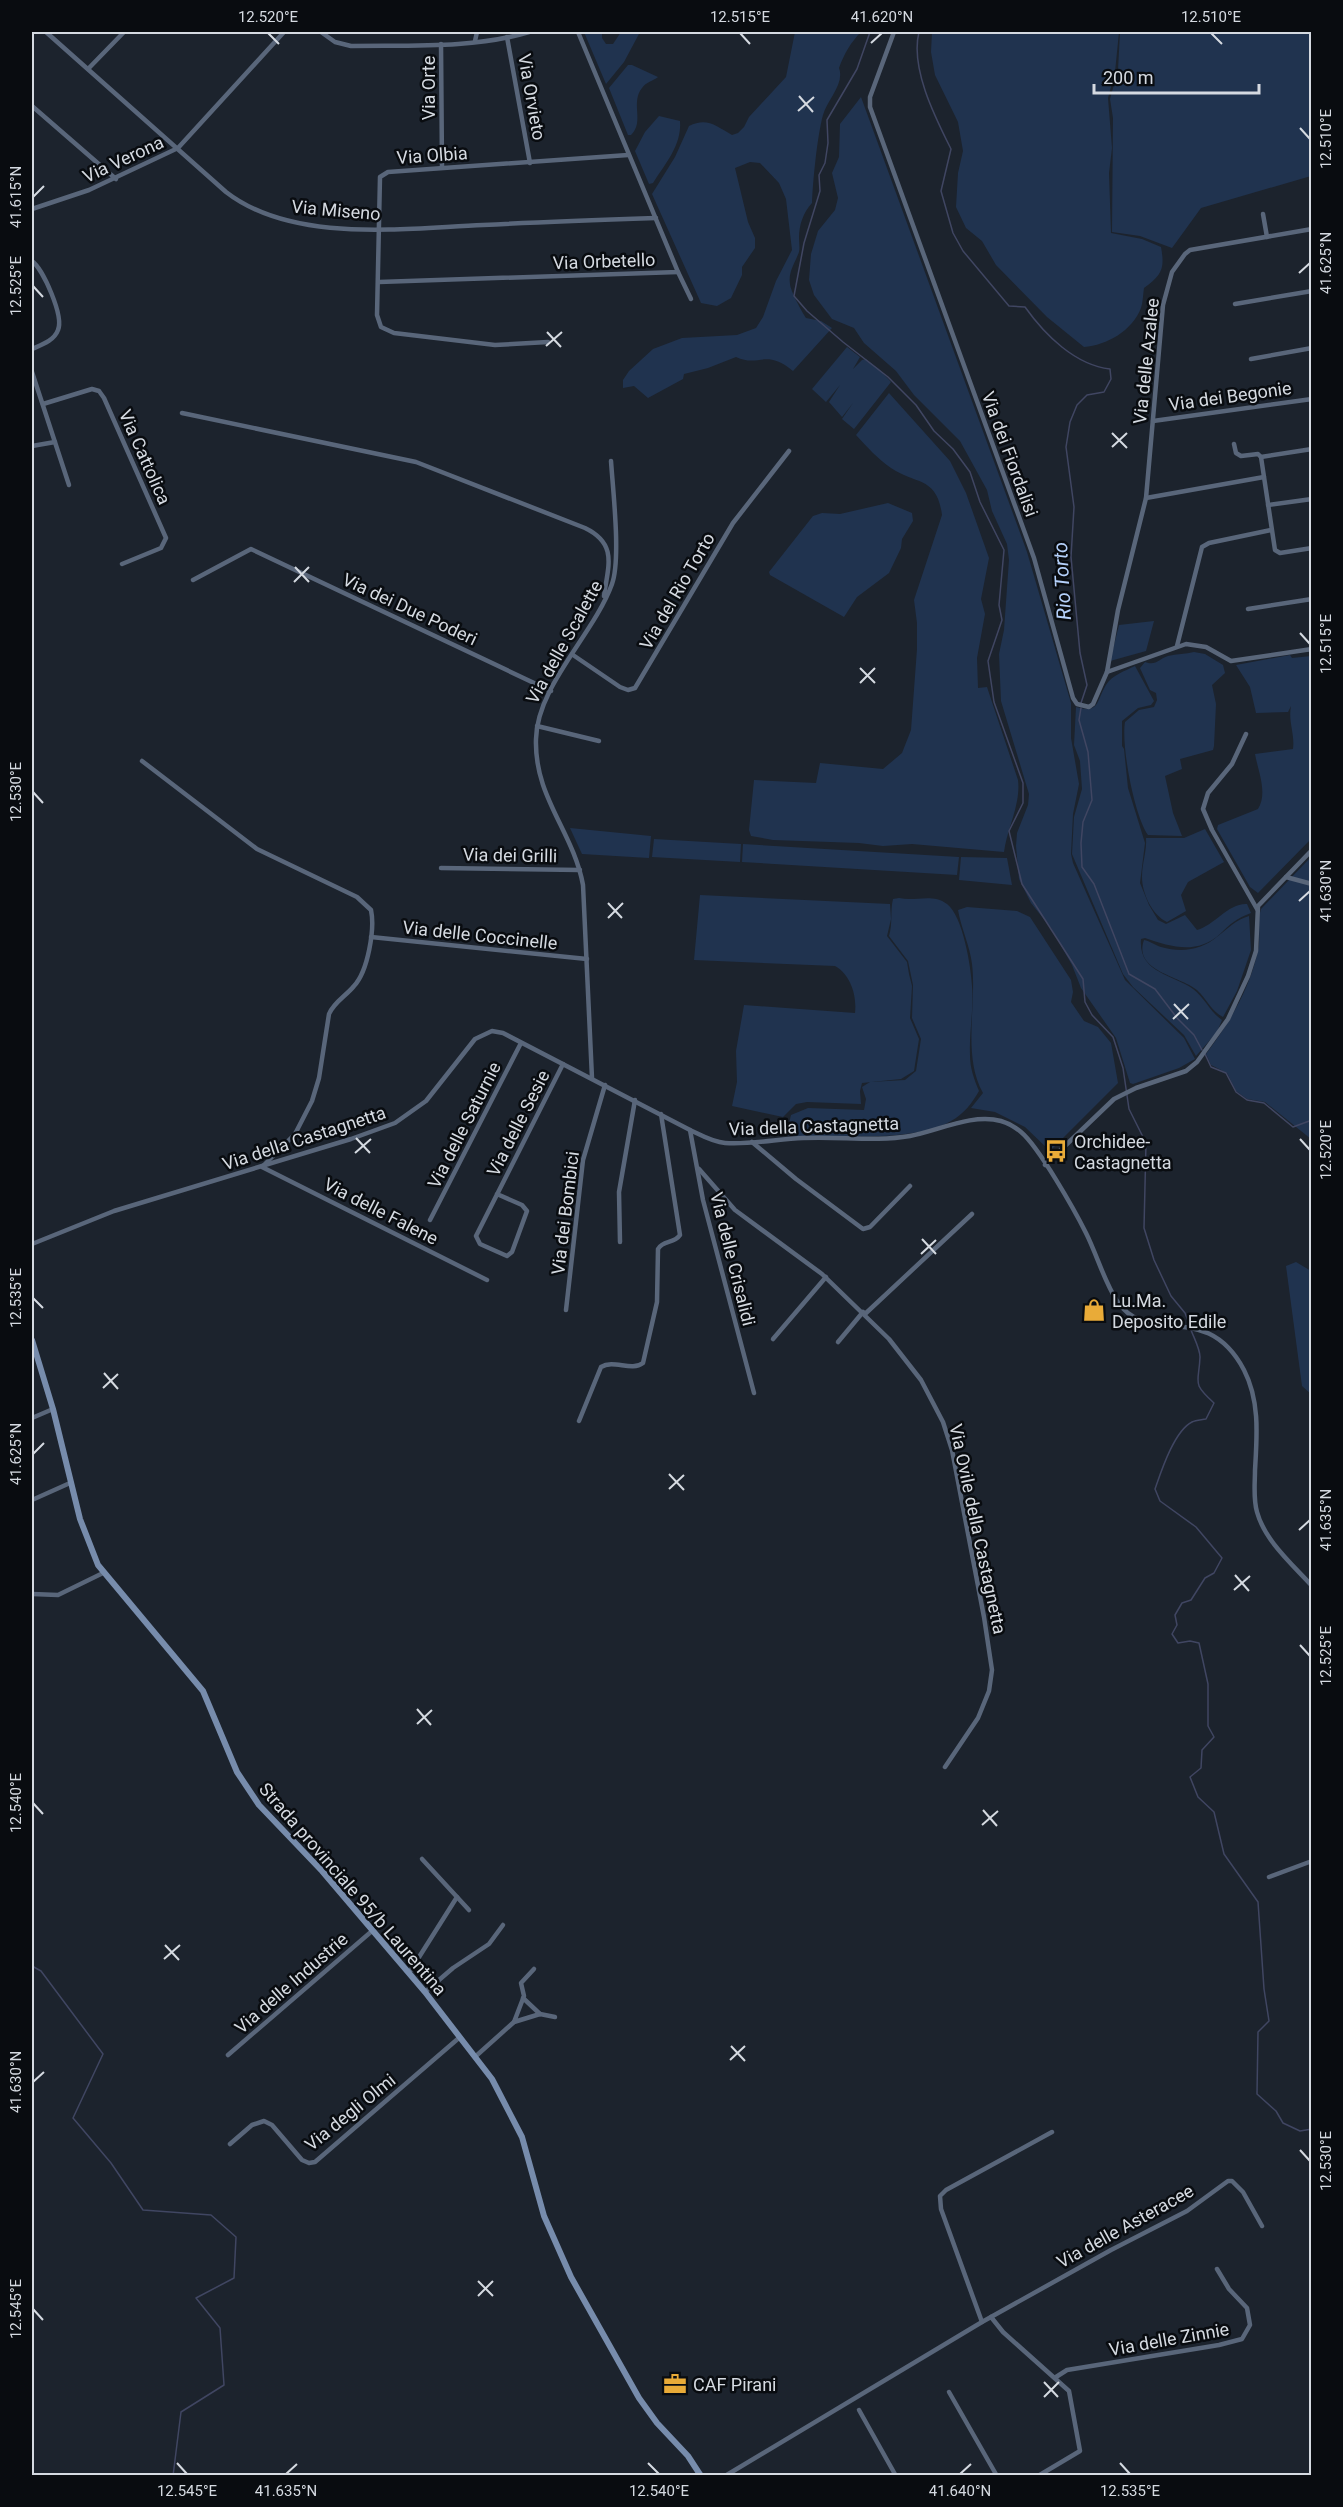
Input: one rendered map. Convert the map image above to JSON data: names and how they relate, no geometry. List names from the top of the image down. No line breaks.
{"streets":{"main road":["Strada provinciale 95/b Laurentina"],"street":["Via Orte","Via Orvieto","Via Olbia","Via Verona","Via Miseno","Via Orbetello","Via delle Azalee","Via dei Begonie","Via dei Fiordalisi","Via Cattolica","Via del Rio Torto","Via dei Due Poderi","Via delle Scalette","Via dei Grilli","Via delle Coccinelle","Via delle Sesie","Via delle Saturnie","Via della Castagnetta","Via delle Falene","Via dei Bombici","Via delle Crisalidi","Via Ovile della Castagnetta","Via delle Industrie","Via degli Olmi","Via delle Asteracee","Via delle Zinnie"]},"crossings":[["Via Orte","Via Olbia"],["Via Orvieto","Via Olbia"],["Via Olbia","Via Miseno"],["Via Olbia","Via Orbetello"],["Via Verona","Via Miseno"],["Via Miseno","Via Orbetello"],["Via delle Azalee","Via dei Begonie"],["Via delle Azalee","Via dei Fiordalisi"],["Via del Rio Torto","Via delle Scalette"],["Via dei Due Poderi","Via delle Scalette"],["Via delle Scalette","Via dei Grilli"],["Via delle Scalette","Via delle Coccinelle"],["Via delle Scalette","Via della Castagnetta"],["Via delle Sesie","Via della Castagnetta"],["Via delle Saturnie","Via della Castagnetta"],["Via della Castagnetta","Via delle Falene"],["Via della Castagnetta","Via dei Bombici"],["Via della Castagnetta","Via delle Crisalidi"],["Via delle Crisalidi","Via Ovile della Castagnetta"],["Strada provinciale 95/b Laurentina","Via delle Industrie"],["Strada provinciale 95/b Laurentina","Via degli Olmi"]],"water":["Rio Torto"],"places":{"bus stop":["Orchidee- Castagnetta"],"shop":["Lu.Ma. Deposito Edile"],"office":["CAF Pirani"]},"scale_bar":"200 m","coordinates":["12.520°E","12.515°E","41.620°N","12.510°E","41.615°N","41.625°N","12.525°E","12.530°E","41.630°N","12.535°E","41.635°N","12.540°E","12.545°E","41.640°N"]}
